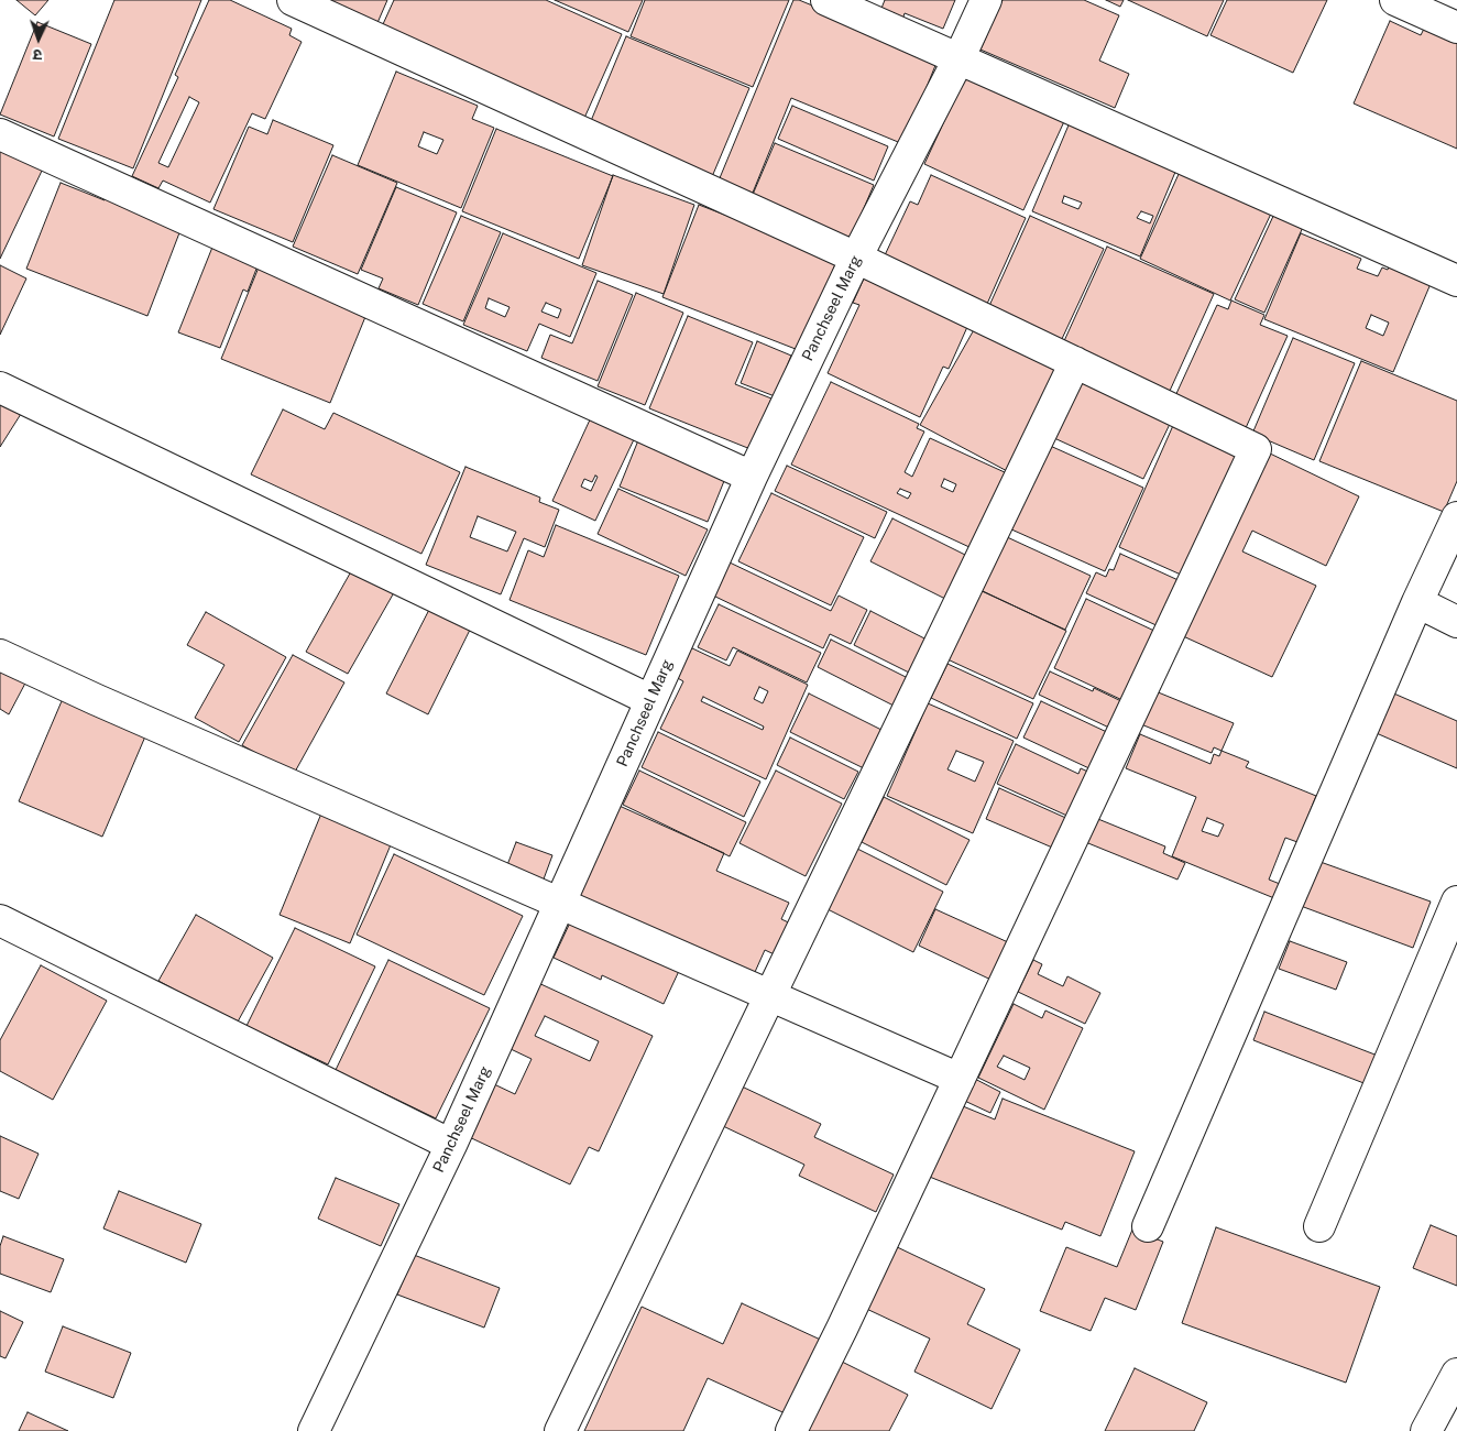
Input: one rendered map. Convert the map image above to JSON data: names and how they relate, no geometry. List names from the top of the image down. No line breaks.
{"streets":{"street":["Panchseel Marg"]},"north":"bottom"}
